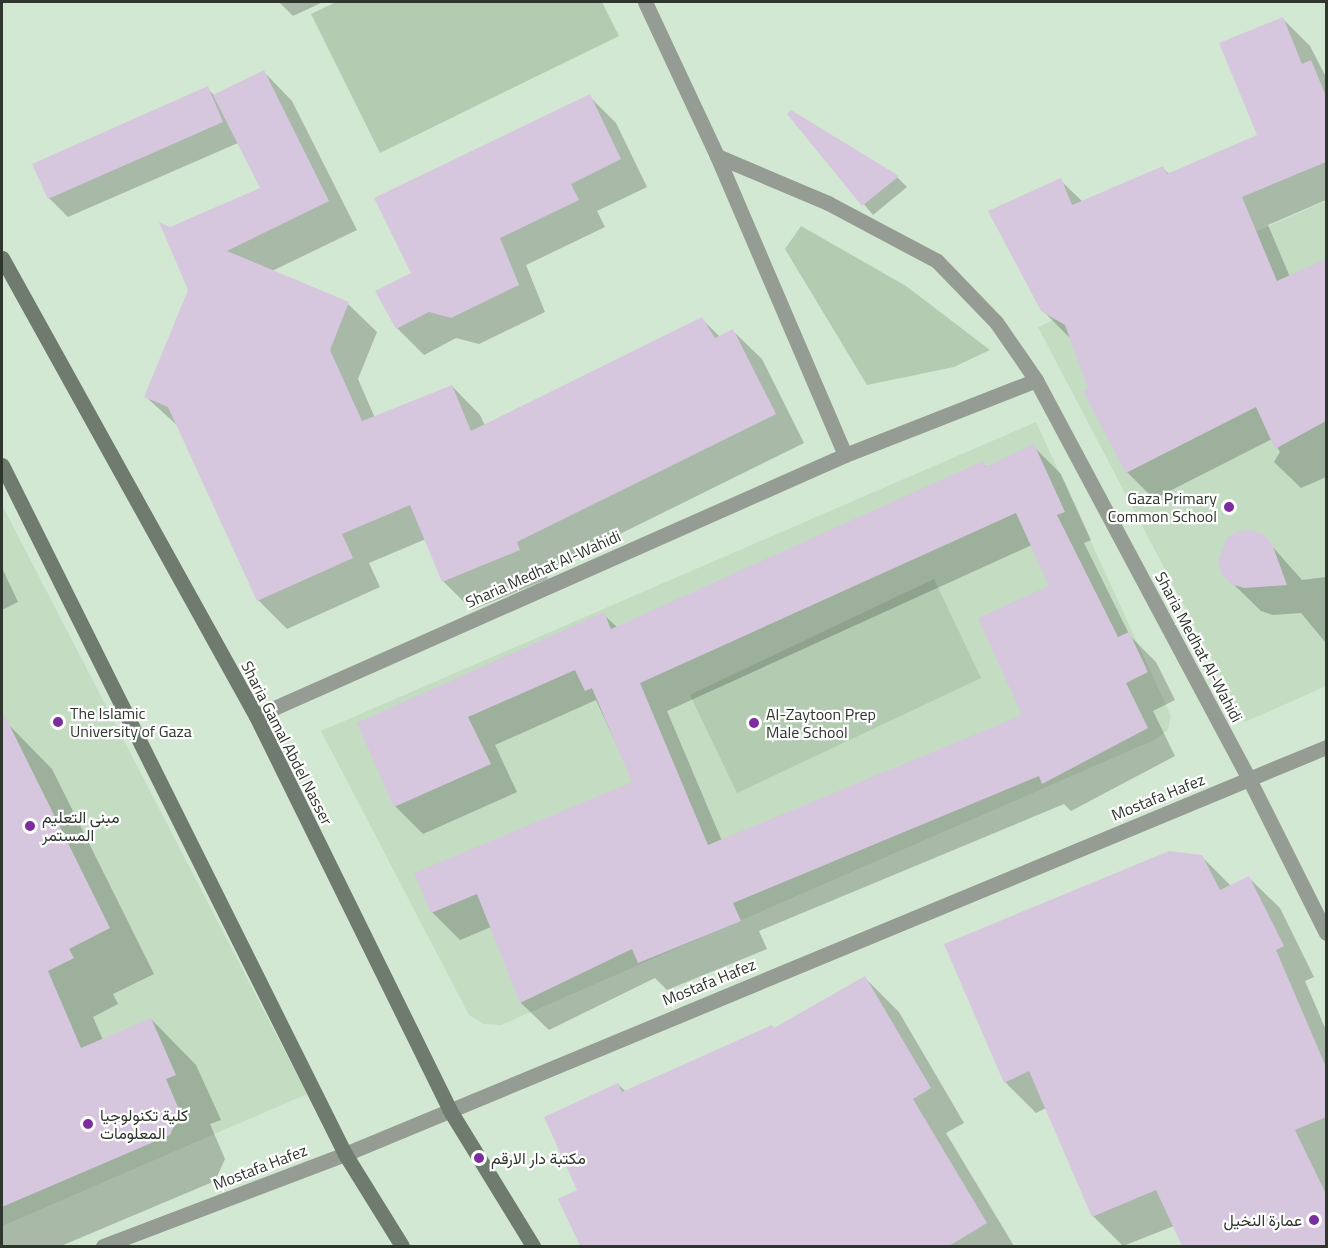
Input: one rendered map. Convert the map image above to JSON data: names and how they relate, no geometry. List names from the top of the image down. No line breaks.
{"streets":{"main road":["Sharia Gamal Abdel Nasser"],"street":["Sharia Medhat Al-Wahidi","Mostafa Hafez"]},"crossings":[["Sharia Medhat Al-Wahidi","Sharia Gamal Abdel Nasser"],["Sharia Medhat Al-Wahidi","Mostafa Hafez"],["Sharia Gamal Abdel Nasser","Mostafa Hafez"]],"places":["Gaza Primary Common School","The Islamic University of Gaza","Al-Zaytoon Prep Male School","مبنى التعليم المستمر","كلية تكنولوجيا المعلومات","مكتبة دار الارقم","عمارة النخيل"]}
